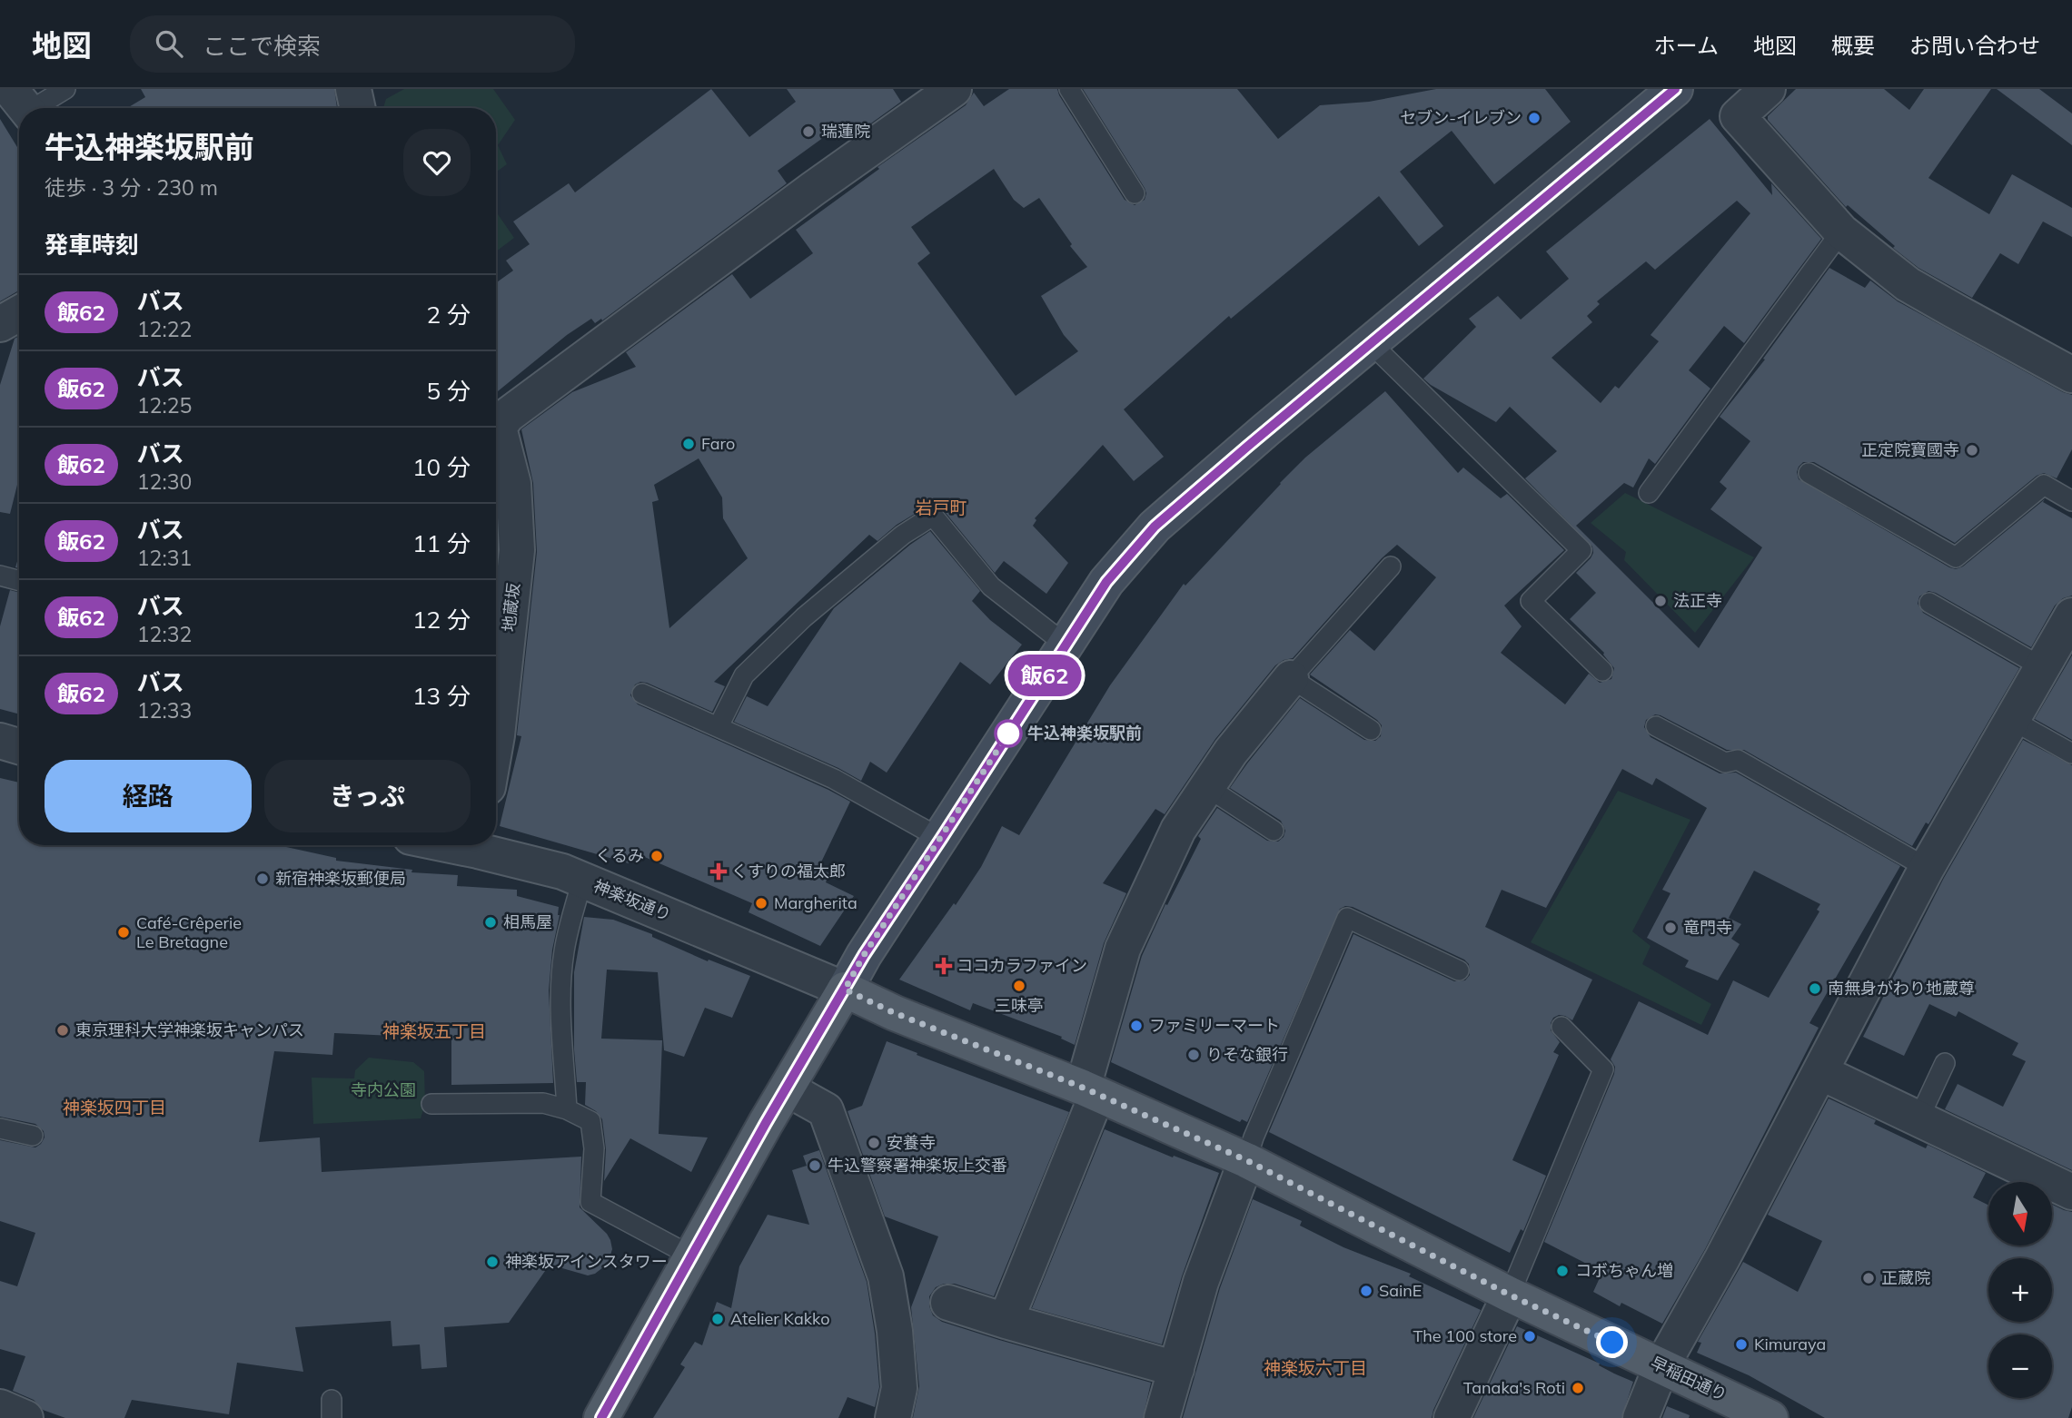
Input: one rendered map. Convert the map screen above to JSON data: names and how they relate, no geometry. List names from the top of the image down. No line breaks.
{"streets":{"main road":["早稲田通り"],"street":["地蔵坂","神楽坂通り"]},"crossings":[["神楽坂通り","早稲田通り"]],"districts":["岩戸町","神楽坂五丁目","神楽坂四丁目","神楽坂六丁目"],"parks":["寺内公園"],"places":{"other":["セブン-イレブン","瑞蓮院","Faro","正定院寶國寺","法正寺","牛込神楽坂駅前","くるみ","新宿神楽坂郵便局","Margherita","相馬屋","竜門寺","Café-Crêperie Le Bretagne","三味亭","南無身がわり地蔵尊","ファミリーマート","東京理科大学神楽坂キャンパス","りそな銀行","安養寺","牛込警察署神楽坂上交番","神楽坂アインスタワー","コボちゃん増","正蔵院","SainE","Atelier Kakko","The 100 store","Kimuraya","Tanaka's Roti"],"health":["くすりの福太郎","ココカラファイン"]},"lines":["bus line 飯62"],"north":"bottom","page":{"header":"地図","search":"ここで検索","nav":["ホーム","地図","概要","お問い合わせ"],"on_map":"飯62","heading":[["牛込神楽坂駅前","徒歩 · 3 分 · 230 m"],"発車時刻"],"list":[{"mark":"飯62","name":"バス","note":"12:22","value":"2 分"},{"mark":"飯62","name":"バス","note":"12:25","value":"5 分"},{"mark":"飯62","name":"バス","note":"12:30","value":"10 分"},{"mark":"飯62","name":"バス","note":"12:31","value":"11 分"},{"mark":"飯62","name":"バス","note":"12:32","value":"12 分"},{"mark":"飯62","name":"バス","note":"12:33","value":"13 分"}],"buttons":["経路","きっぷ"],"map_buttons":["+","−"]}}
